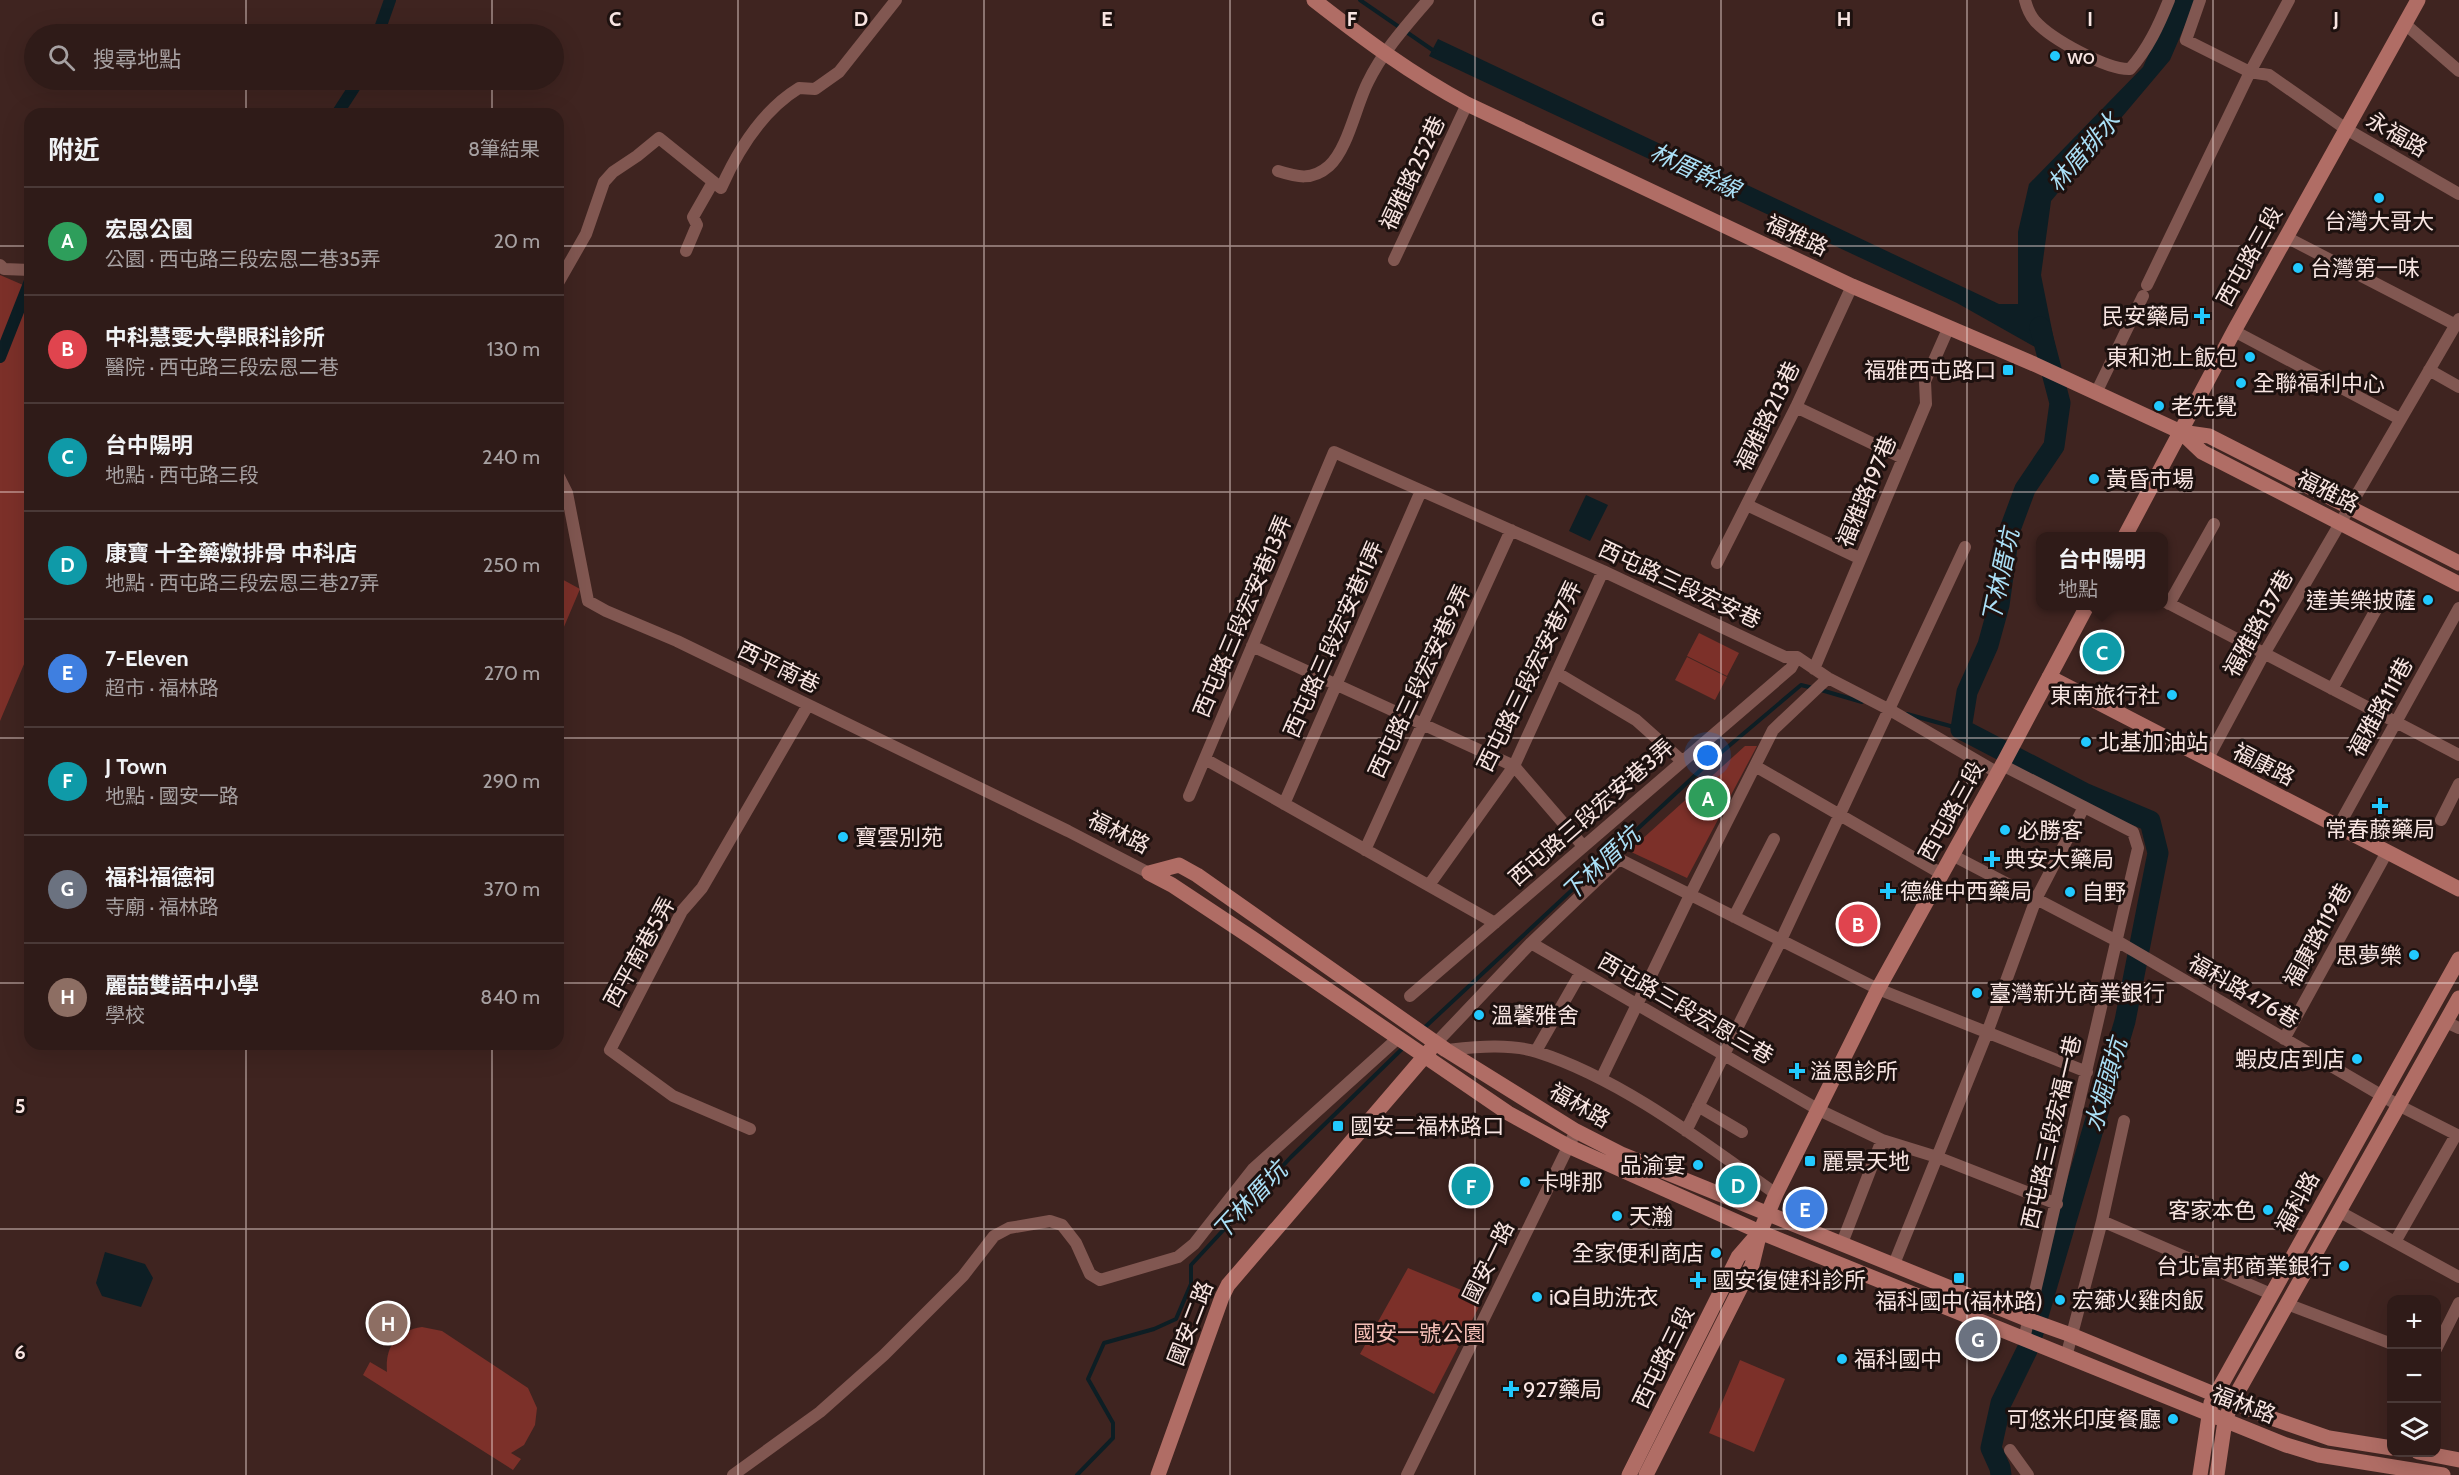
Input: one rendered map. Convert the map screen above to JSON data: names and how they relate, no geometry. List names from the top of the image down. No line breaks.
{"streets":{"street":["永福路","福雅路252巷","福雅路","西屯路三段","福雅路213巷","福雅路197巷","西屯路三段宏安巷","西屯路三段宏安巷13弄","福雅路137巷","西屯路三段宏安巷11弄","西平南巷","西屯路三段宏安巷7弄","西屯路三段宏安巷9弄","福雅路111巷","福康路","西屯路三段宏安巷3弄","福林路","福康路119巷","西平南巷5弄","福科路476巷","西屯路三段宏恩三巷","西屯路三段宏福一巷","福科路","國安一路","國安二路"]},"crossings":[["永福路","西屯路三段"],["福雅路252巷","福雅路"],["福雅路","西屯路三段"],["福雅路","福雅路213巷"],["福雅路","福雅路197巷"],["福雅路","福雅路137巷"],["西屯路三段","西屯路三段宏安巷"],["西屯路三段","福康路"],["西屯路三段","福林路"],["西屯路三段","福科路476巷"],["西屯路三段","西屯路三段宏恩三巷"],["西屯路三段","西屯路三段宏福一巷"],["福雅路197巷","西屯路三段宏安巷"],["西屯路三段宏安巷","西屯路三段宏安巷13弄"],["西屯路三段宏安巷","西屯路三段宏安巷11弄"],["西屯路三段宏安巷","西屯路三段宏安巷7弄"],["西屯路三段宏安巷","西屯路三段宏安巷9弄"],["西屯路三段宏安巷","西屯路三段宏安巷3弄"],["西屯路三段宏安巷","西屯路三段宏福一巷"],["福雅路137巷","福康路"],["西平南巷","福林路"],["西平南巷","西平南巷5弄"],["福雅路111巷","福康路"],["福康路","福康路119巷"],["福林路","西屯路三段宏福一巷"],["福林路","福科路"],["福林路","國安一路"],["福林路","國安二路"],["福康路119巷","福科路476巷"],["福科路476巷","西屯路三段宏福一巷"],["福科路476巷","福科路"],["西屯路三段宏恩三巷","西屯路三段宏福一巷"]],"water":["林厝排水","林厝幹線","下林厝坑","水堀頭坑"],"parks":["國安一號公園"],"places":{"other":["wo","台灣大哥大","台灣第一味","東和池上飯包","全聯福利中心","老先覺","黃昏市場","達美樂披薩","東南旅行社","北基加油站","必勝客","寶雲別苑","自野","思夢樂","臺灣新光商業銀行","溫馨雅舍","蝦皮店到店","品渝宴","卡啡那","客家本色","天瀚","全家便利商店","台北富邦商業銀行","iQ自助洗衣","宏薌火雞肉飯","福科國中","可悠米印度餐廳"],"health":["民安藥局","常春藤藥局","典安大藥局","德維中西藥局","溢恩診所","國安復健科診所","927藥局"],"transit":["福雅西屯路口","國安二福林路口","麗景天地","福科國中(福林路)"]},"page":{"search":"搜尋地點","heading":["附近","8筆結果"],"list":[{"mark":"A","name":"宏恩公園","note":"公園 · 西屯路三段宏恩二巷35弄","value":"20 m"},{"mark":"B","name":"中科慧雯大學眼科診所","note":"醫院 · 西屯路三段宏恩二巷","value":"130 m"},{"mark":"C","name":"台中陽明","note":"地點 · 西屯路三段","value":"240 m"},{"mark":"D","name":"康寶 十全藥燉排骨 中科店","note":"地點 · 西屯路三段宏恩三巷27弄","value":"250 m"},{"mark":"E","name":"7-Eleven","note":"超市 · 福林路","value":"270 m"},{"mark":"F","name":"J Town","note":"地點 · 國安一路","value":"290 m"},{"mark":"G","name":"福科福德祠","note":"寺廟 · 福林路","value":"370 m"},{"mark":"H","name":"麗喆雙語中小學","note":"學校","value":"840 m"}],"popup":["台中陽明","地點"],"pins":["C","A","B","D","F","E","H","G"],"map_buttons":["+","−"]},"grid":{"columns":["C","D","E","F","G","H","I","J"],"rows":["5","6"]}}
